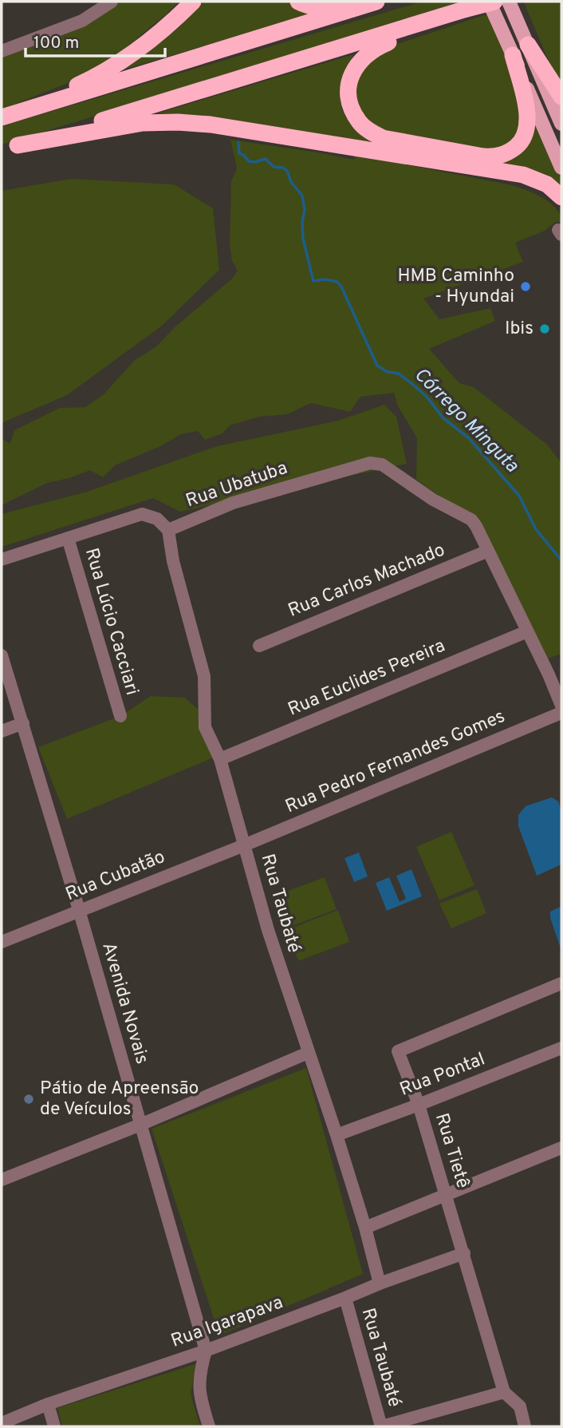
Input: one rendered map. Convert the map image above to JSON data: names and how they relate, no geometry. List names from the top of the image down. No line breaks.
{"streets":{"street":["Rua Ubatuba","Rua Carlos Machado","Rua Lúcio Cacciari","Rua Euclides Pereira","Rua Pedro Fernandes Gomes","Rua Cubatão","Rua Taubaté","Avenida Novais","Rua Pontal","Rua Tietê","Rua Igarapava"]},"crossings":[["Rua Ubatuba","Rua Carlos Machado"],["Rua Ubatuba","Rua Taubaté"],["Rua Euclides Pereira","Rua Taubaté"],["Rua Pedro Fernandes Gomes","Rua Cubatão"],["Rua Pedro Fernandes Gomes","Rua Taubaté"],["Rua Cubatão","Rua Taubaté"],["Rua Cubatão","Avenida Novais"],["Rua Taubaté","Rua Pontal"],["Rua Taubaté","Rua Igarapava"],["Avenida Novais","Rua Igarapava"],["Rua Pontal","Rua Tietê"],["Rua Tietê","Rua Igarapava"]],"water":["Córrego Minguta"],"places":["HMB Caminho - Hyundai","Ibis","Pátio de Apreensão de Veículos"],"scale_bar":"100 m"}
